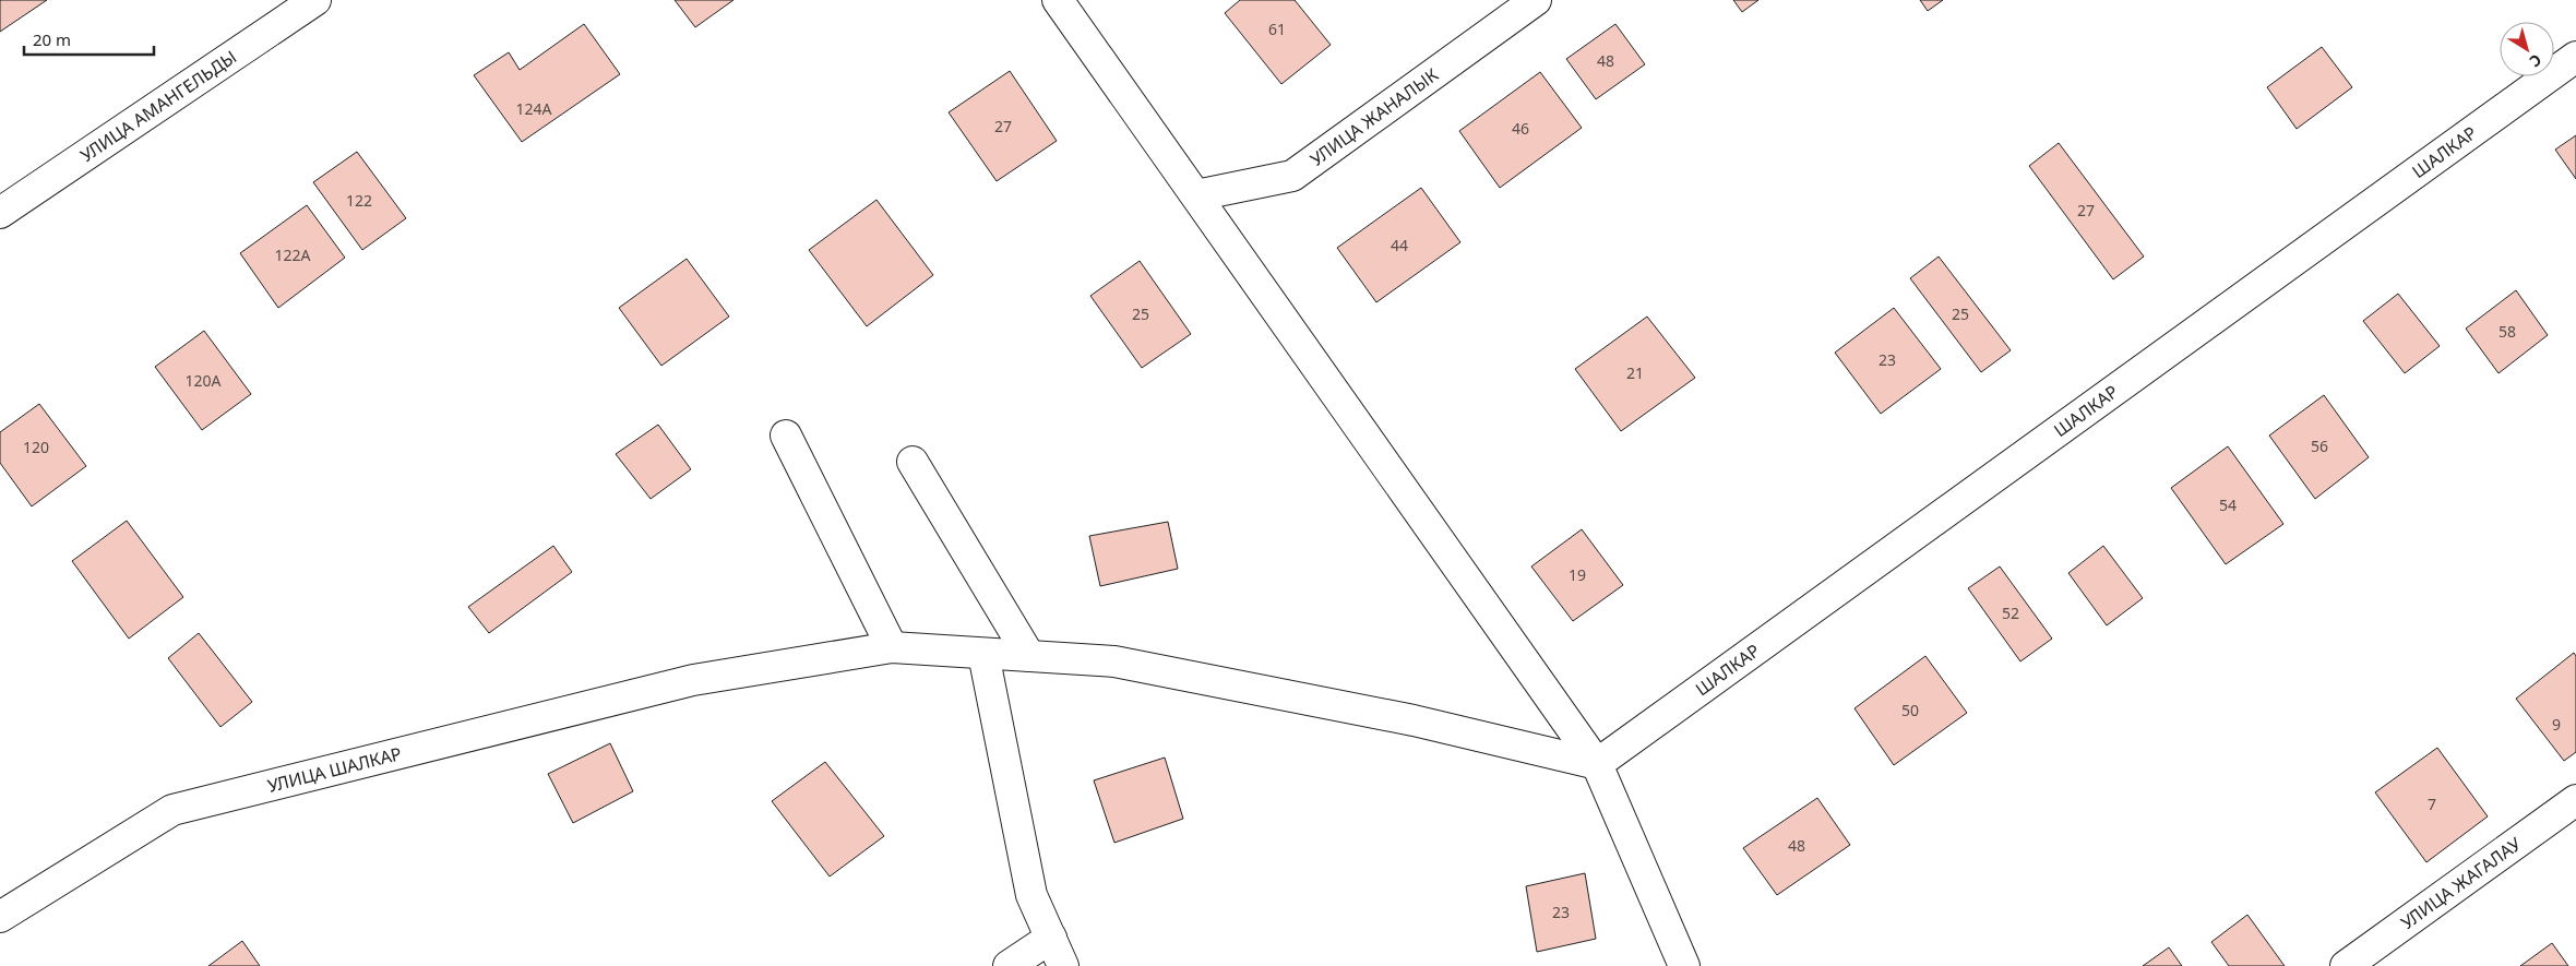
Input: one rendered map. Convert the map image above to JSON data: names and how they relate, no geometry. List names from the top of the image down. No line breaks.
{"streets":{"street":["УЛИЦА АМАНГЕЛЬДЫ","УЛИЦА ЖАНАЛЫК","ШАЛКАР","УЛИЦА ШАЛКАР","УЛИЦА ЖАГАЛАУ"]},"crossings":[["ШАЛКАР","УЛИЦА ШАЛКАР"]],"house_numbers":["61","48","124А","27","46","122","27","44","122A","25","25","58","23","21","120A","56","120","54","19","52","50","9","7","48","23"],"scale_bar":"20 m","north":"bottom right"}
